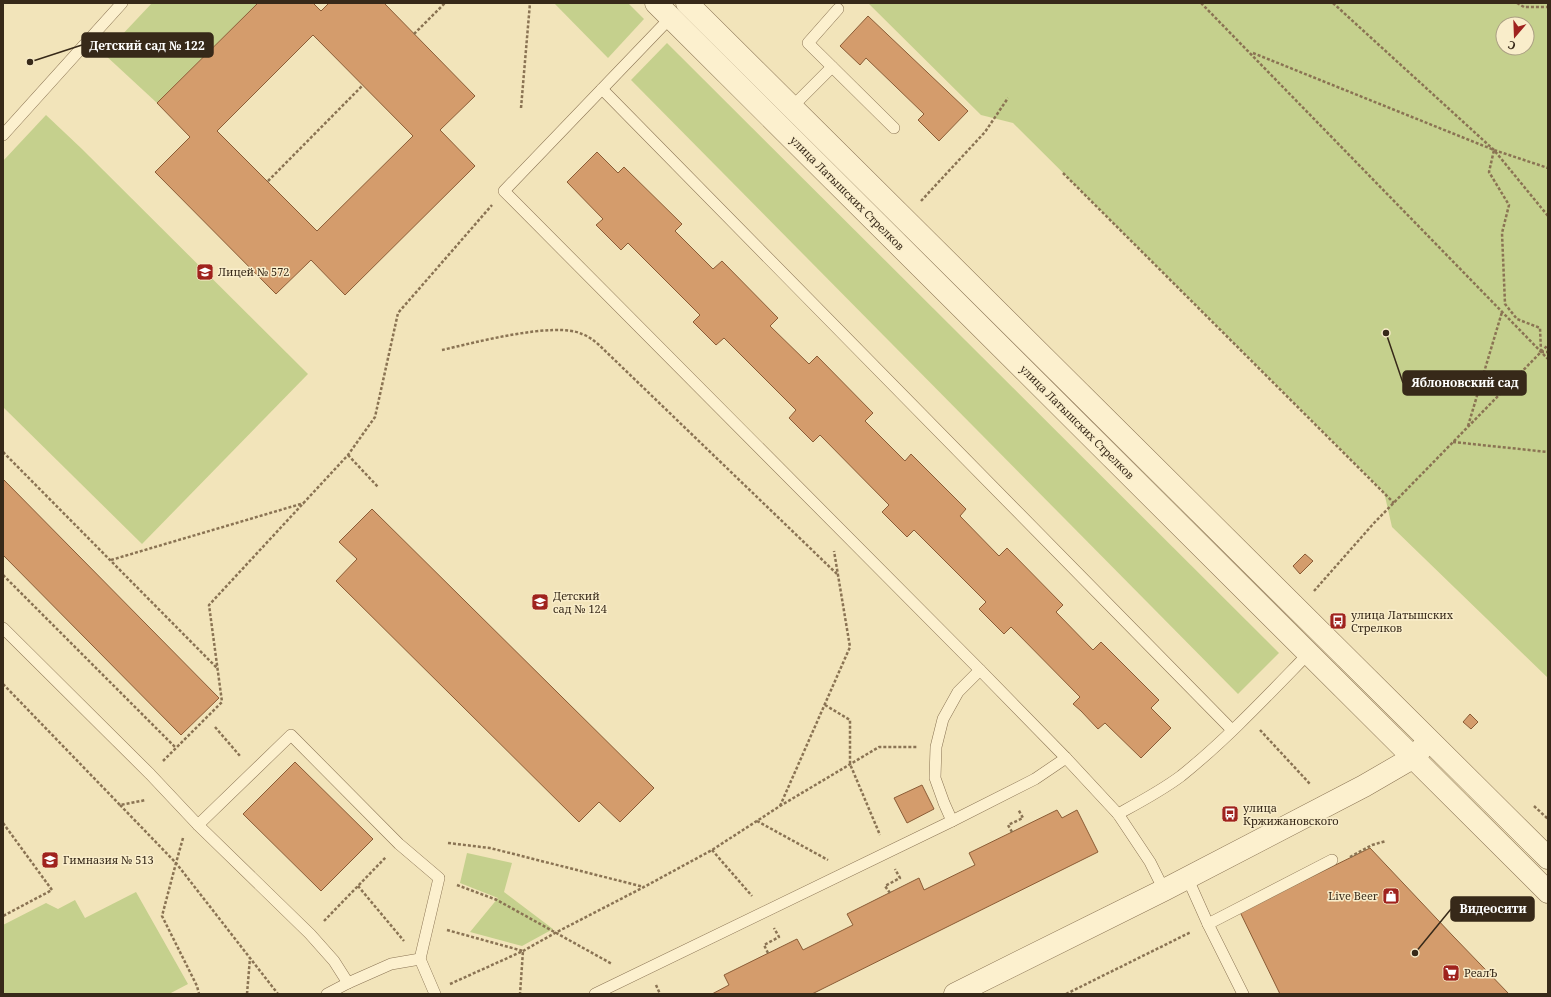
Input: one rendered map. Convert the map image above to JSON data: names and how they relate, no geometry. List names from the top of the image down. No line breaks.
{"streets":{"street":["улица Латышских Стрелков"]},"places":{"other":["Детский сад № 122","Яблоновский сад","Видеосити"],"school or university":["Лицей № 572","Детский сад № 124","Гимназия № 513"],"bus stop":["улица Латышских Стрелков","улица Кржижановского"],"shop":["Live Beer"],"supermarket":["РеалЪ"]},"north":"bottom"}
